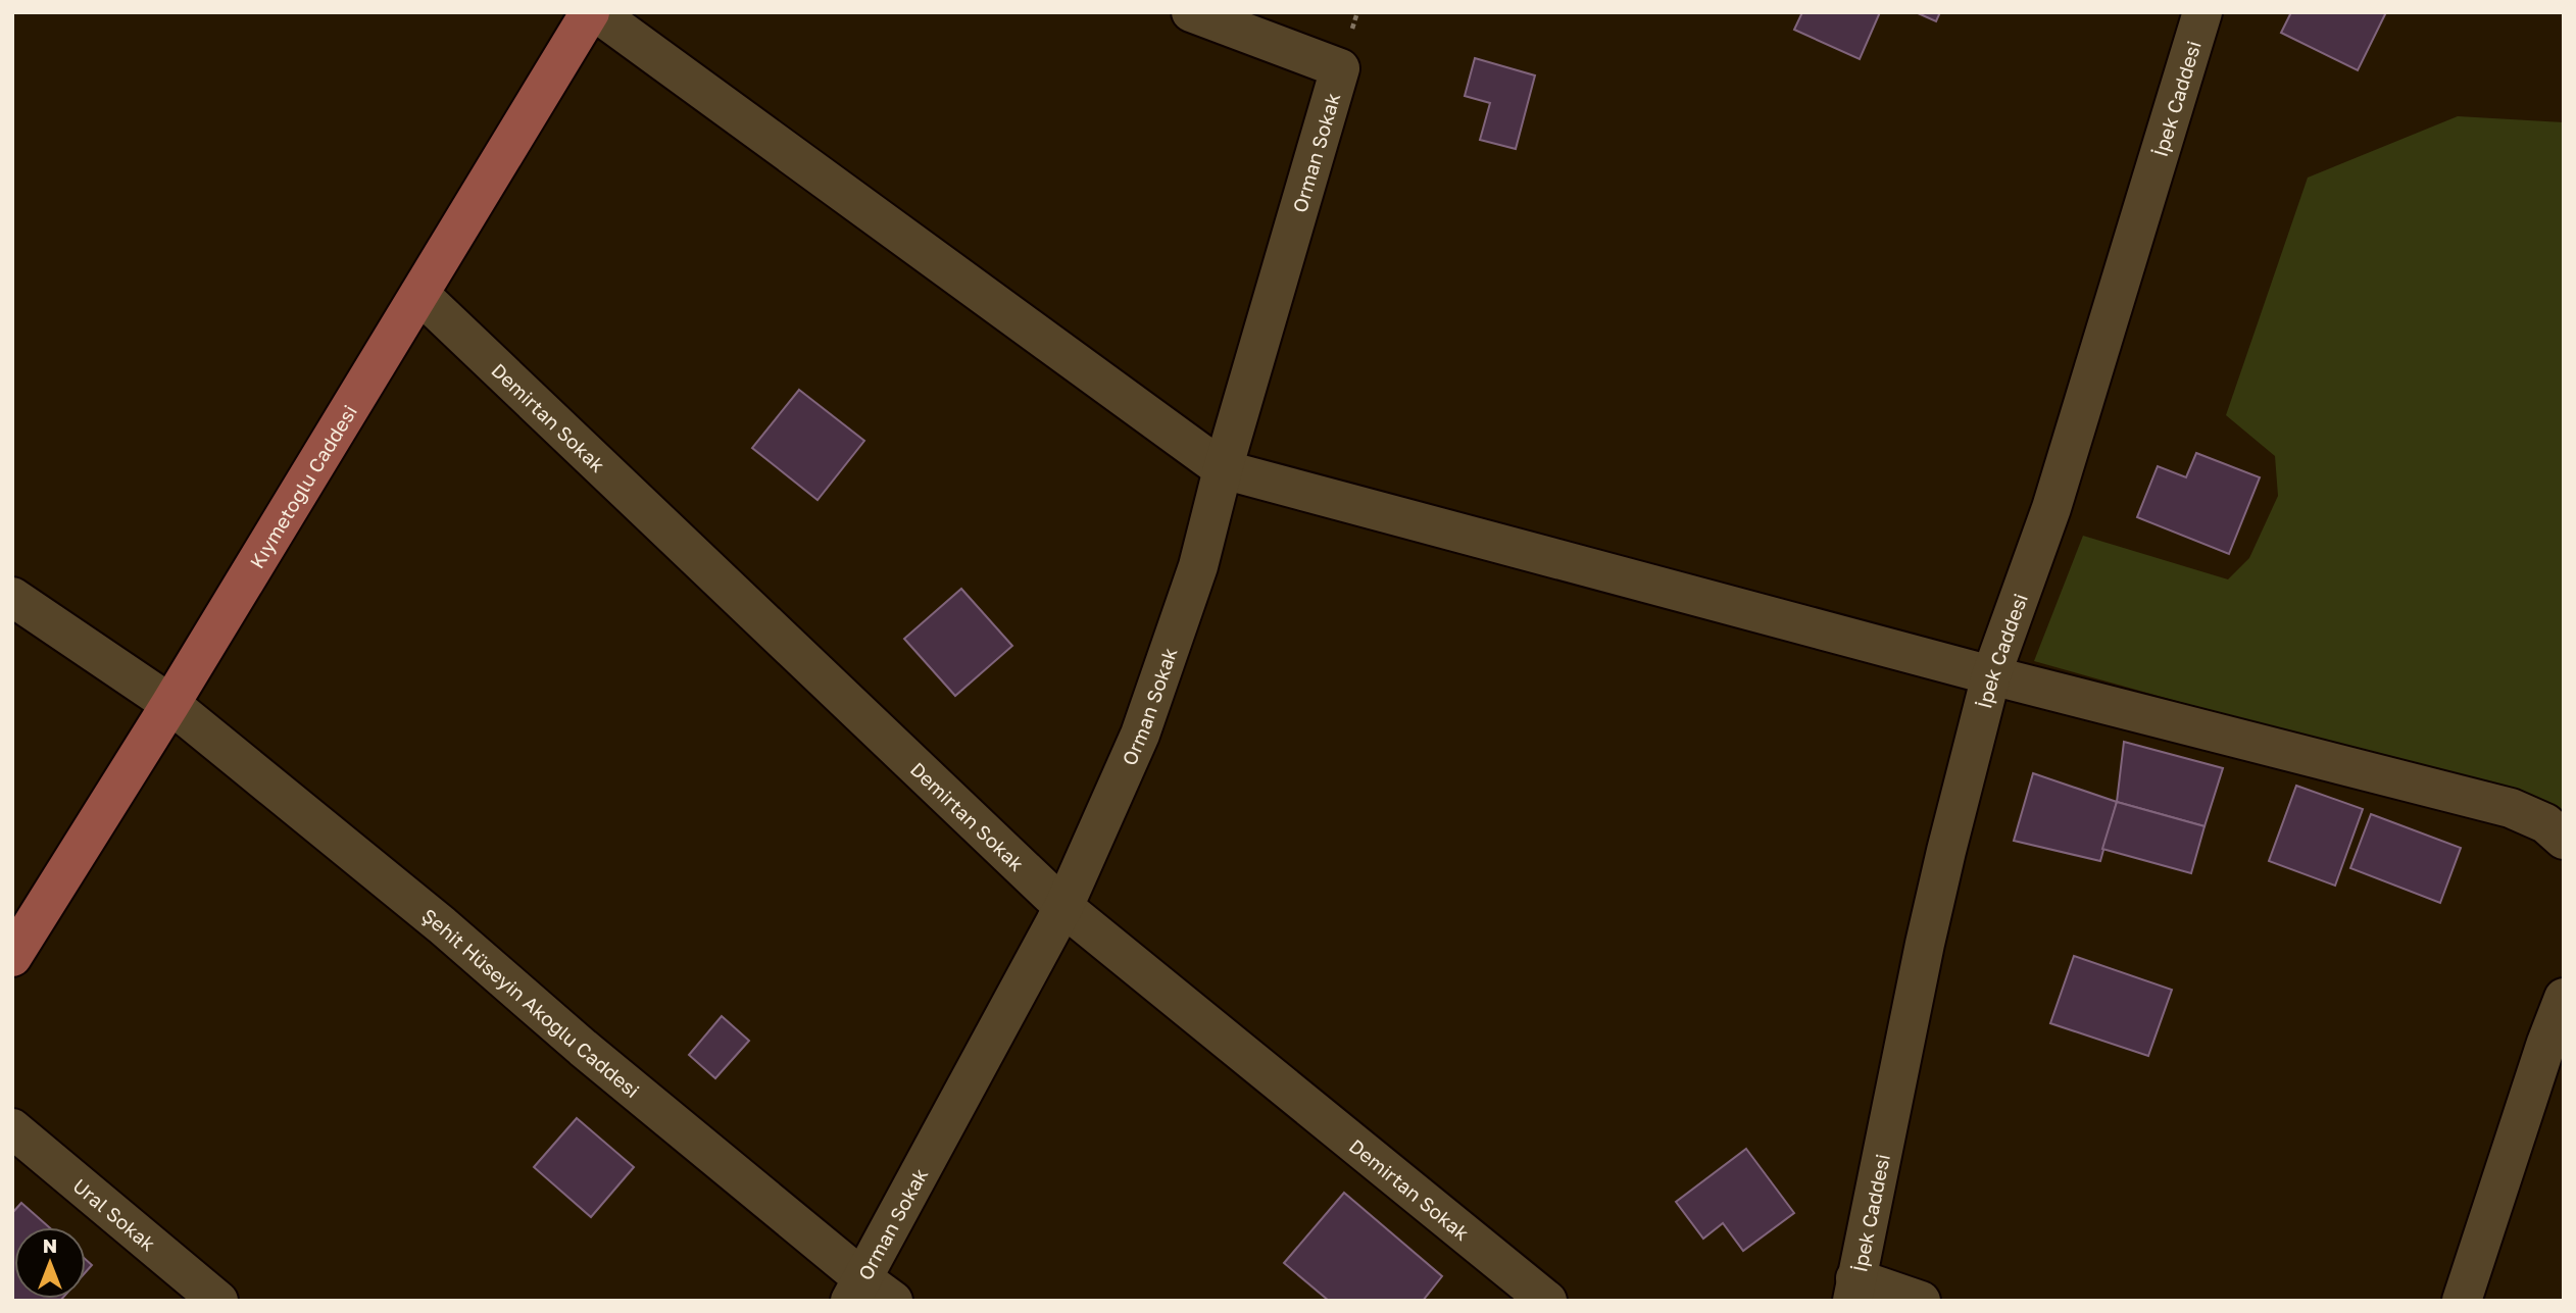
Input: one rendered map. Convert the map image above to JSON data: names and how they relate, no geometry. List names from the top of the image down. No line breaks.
{"streets":{"main road":["Kıymetoğlu Caddesi"],"street":["İpek Caddesi","Orman Sokak","Demirtan Sokak","Şehit Hüseyin Akoğlu Caddesi","Ural Sokak"]},"crossings":[["Orman Sokak","Demirtan Sokak"],["Orman Sokak","Şehit Hüseyin Akoğlu Caddesi"],["Demirtan Sokak","Kıymetoğlu Caddesi"],["Kıymetoğlu Caddesi","Şehit Hüseyin Akoğlu Caddesi"]],"north":"top"}
